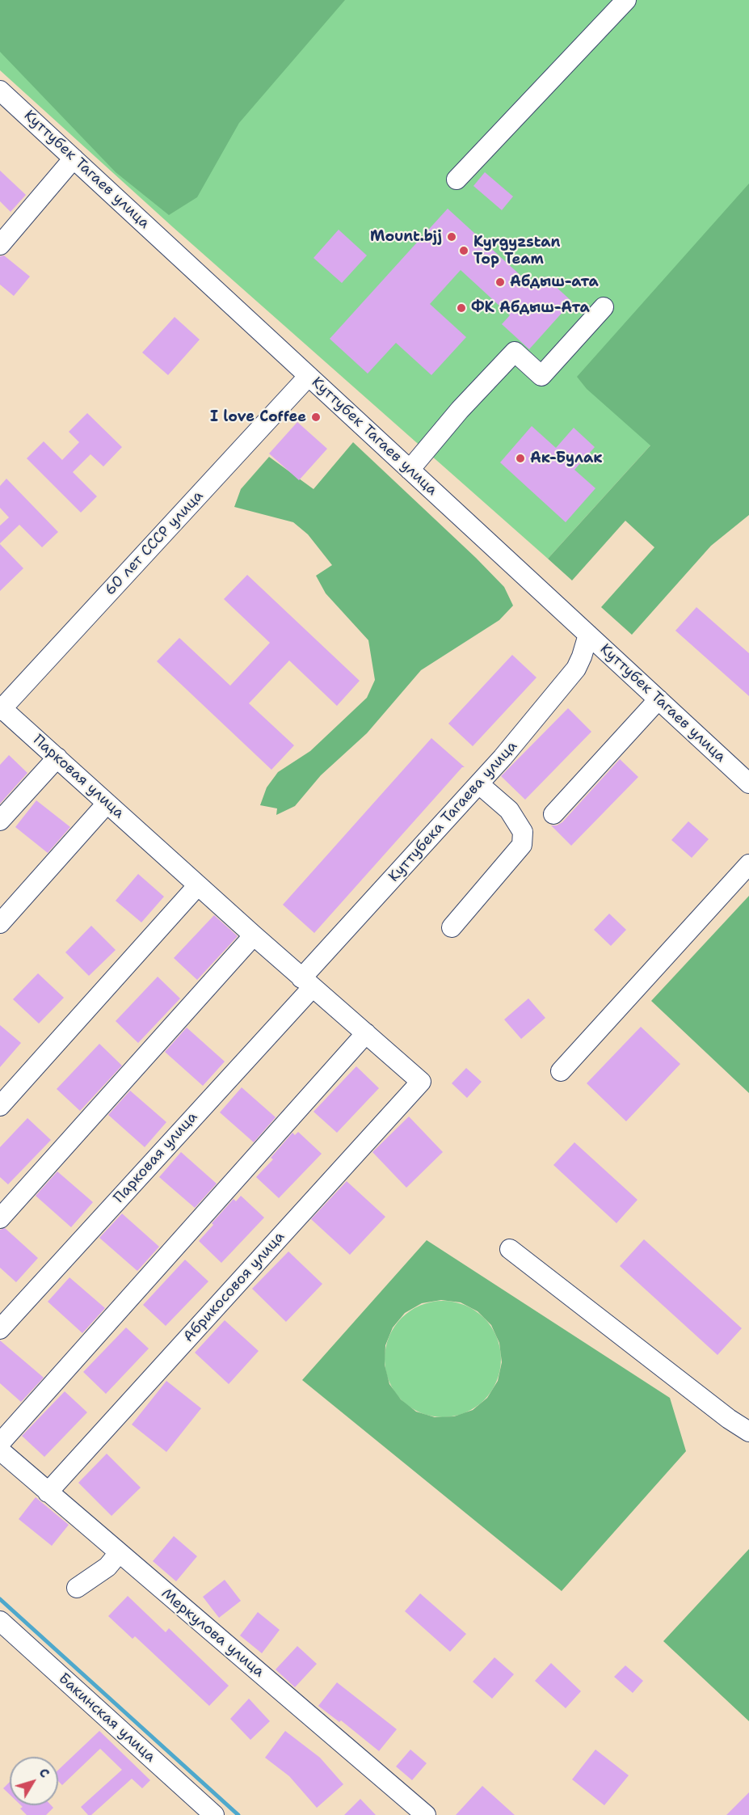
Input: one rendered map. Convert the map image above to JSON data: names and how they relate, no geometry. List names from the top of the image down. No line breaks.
{"streets":{"street":["Куттубек Тагаев улица","60 лет СССР улица","Парковая улица","Куттубека Тагаева улица","Абрикосовоя улица","Меркулова улица","Бакинская улица"]},"crossings":[["Куттубек Тагаев улица","60 лет СССР улица"],["Куттубек Тагаев улица","Куттубека Тагаева улица"],["60 лет СССР улица","Парковая улица"],["Парковая улица","Куттубека Тагаева улица"],["Парковая улица","Абрикосовоя улица"],["Абрикосовоя улица","Меркулова улица"]],"places":["Mount.bjj","Kyrgyzstan Top Team","Абдыш-ата","ФК Абдыш-Ата","I love Coffee","Ак-Булак"],"north":"top right"}
